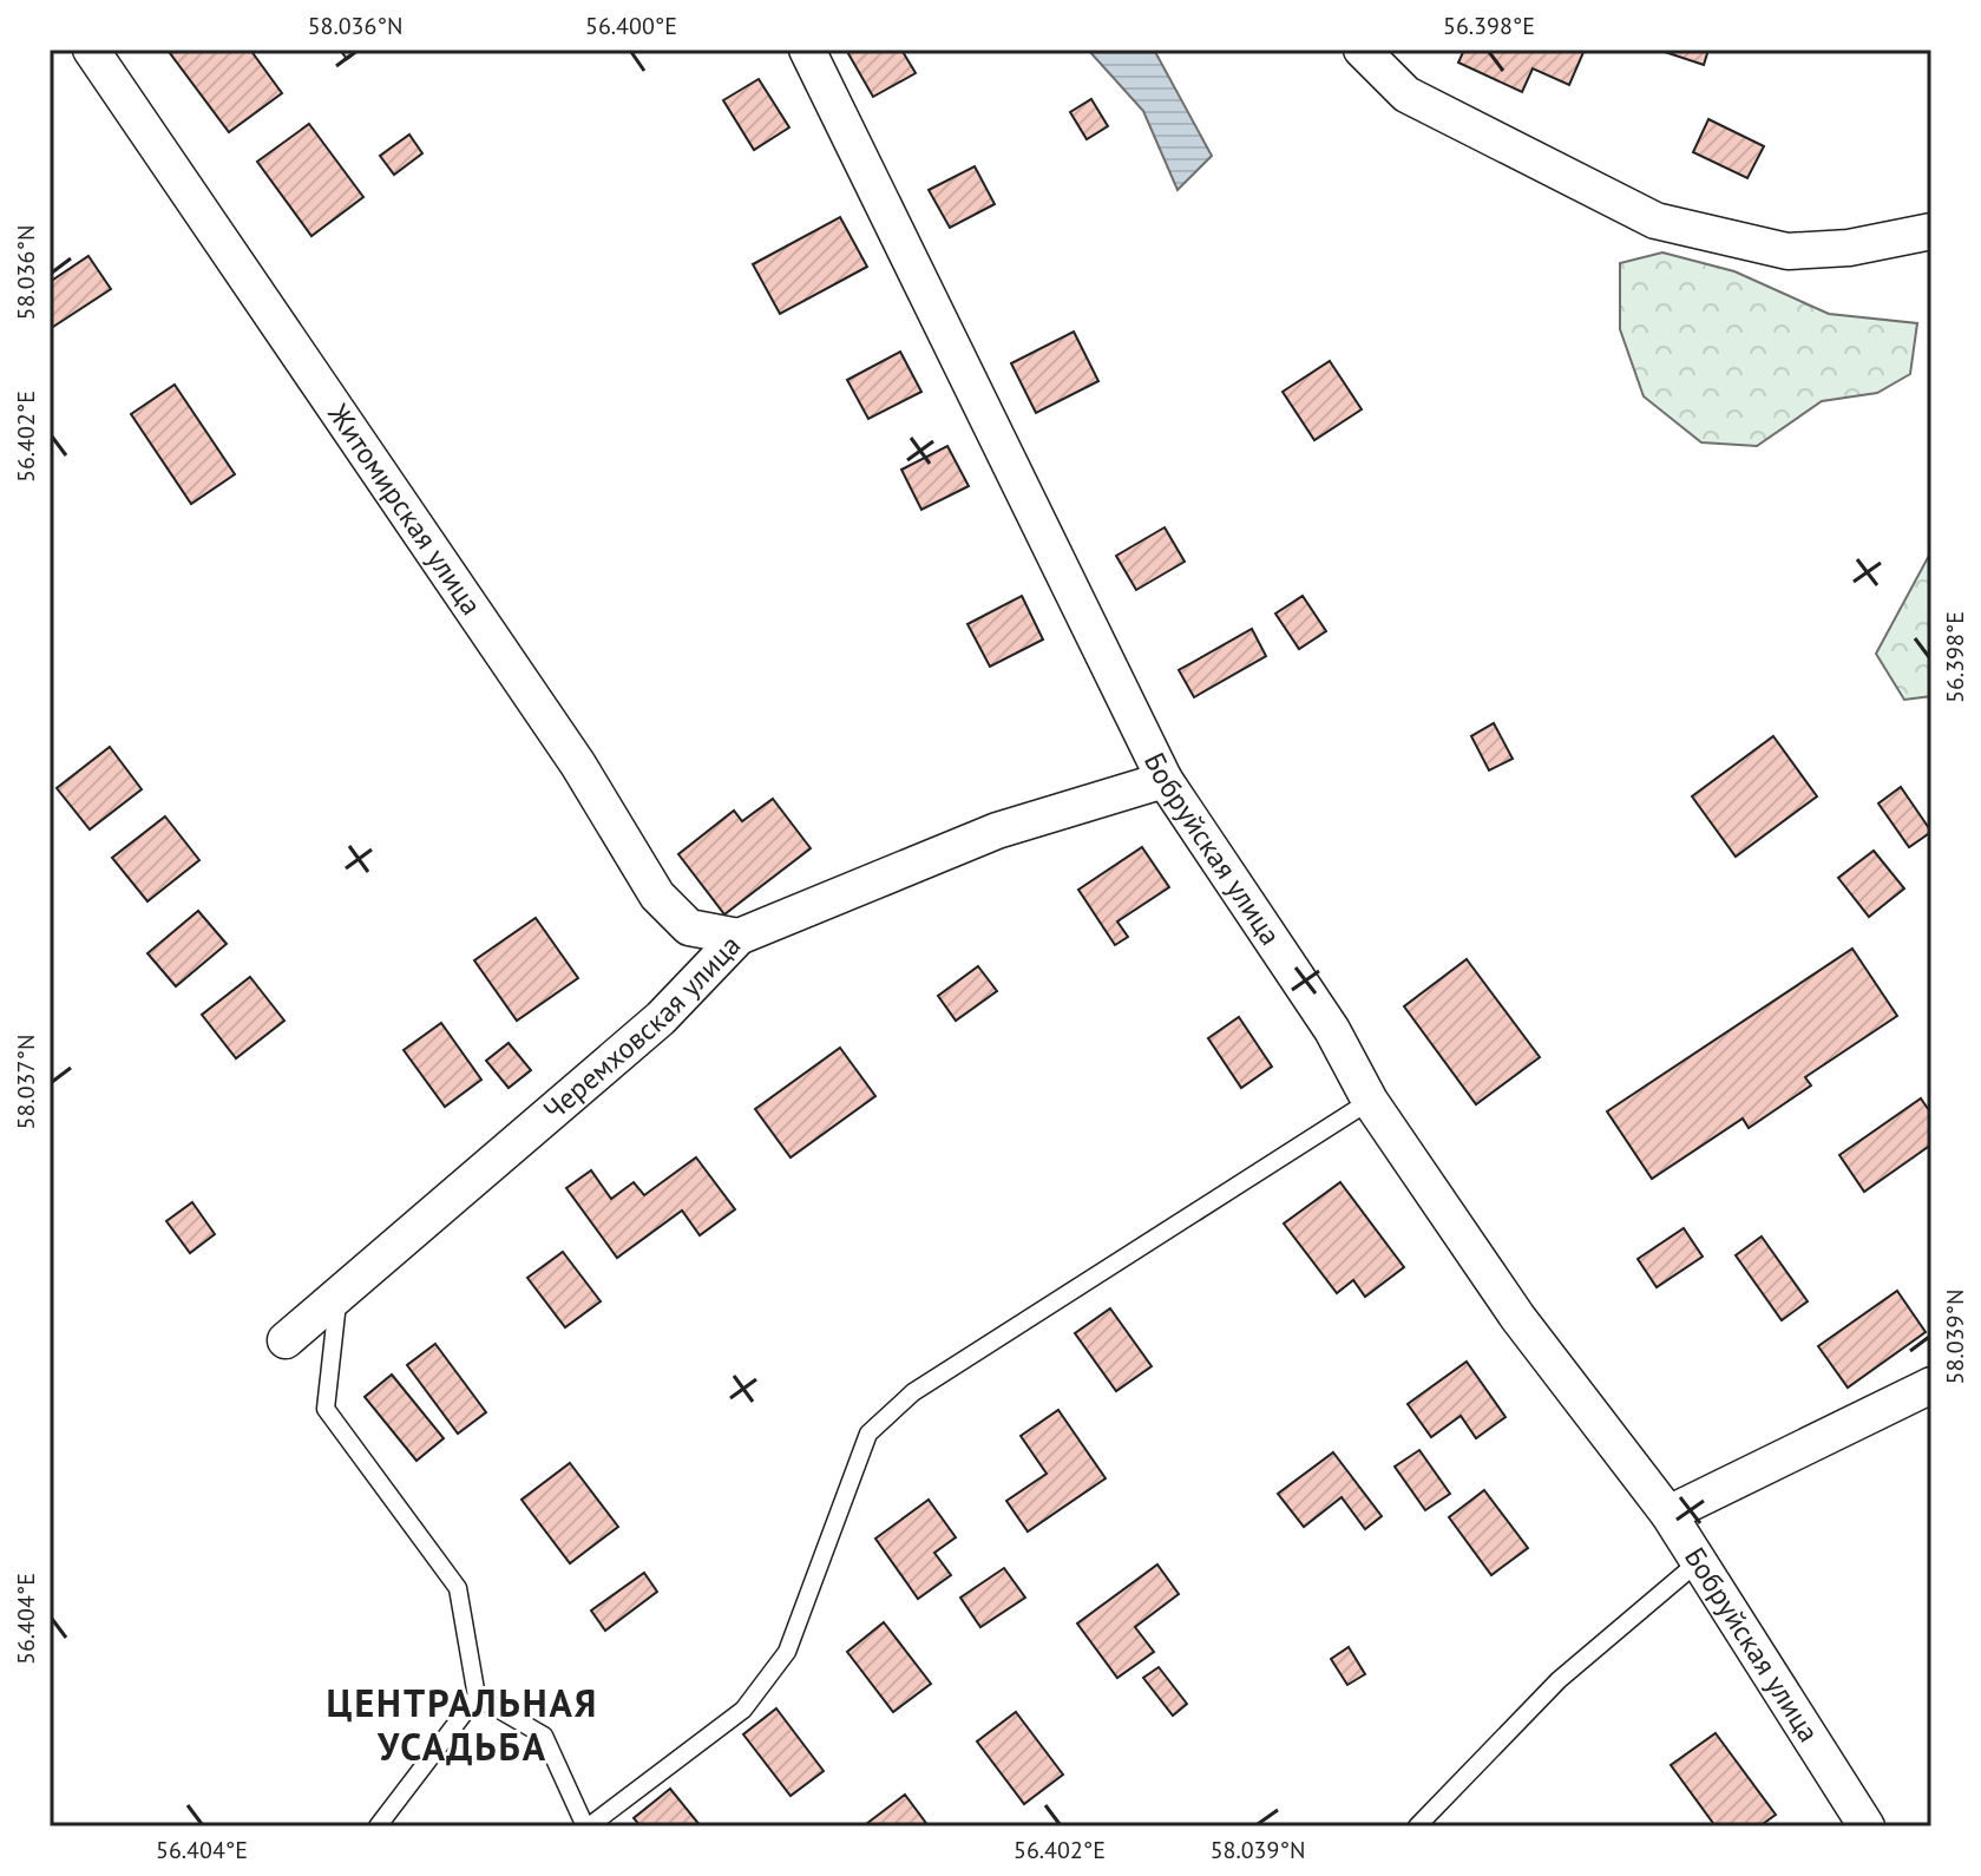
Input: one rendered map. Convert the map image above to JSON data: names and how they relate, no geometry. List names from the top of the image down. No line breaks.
{"streets":{"street":["Житомирская улица","Бобруйская улица","Черемховская улица"]},"crossings":[["Житомирская улица","Черемховская улица"],["Бобруйская улица","Черемховская улица"]],"districts":["ЦЕНТРАЛЬНАЯ УСАДЬБА"],"coordinates":["58.036°N","56.400°E","56.398°E","56.402°E","58.037°N","58.039°N","56.404°E"]}
